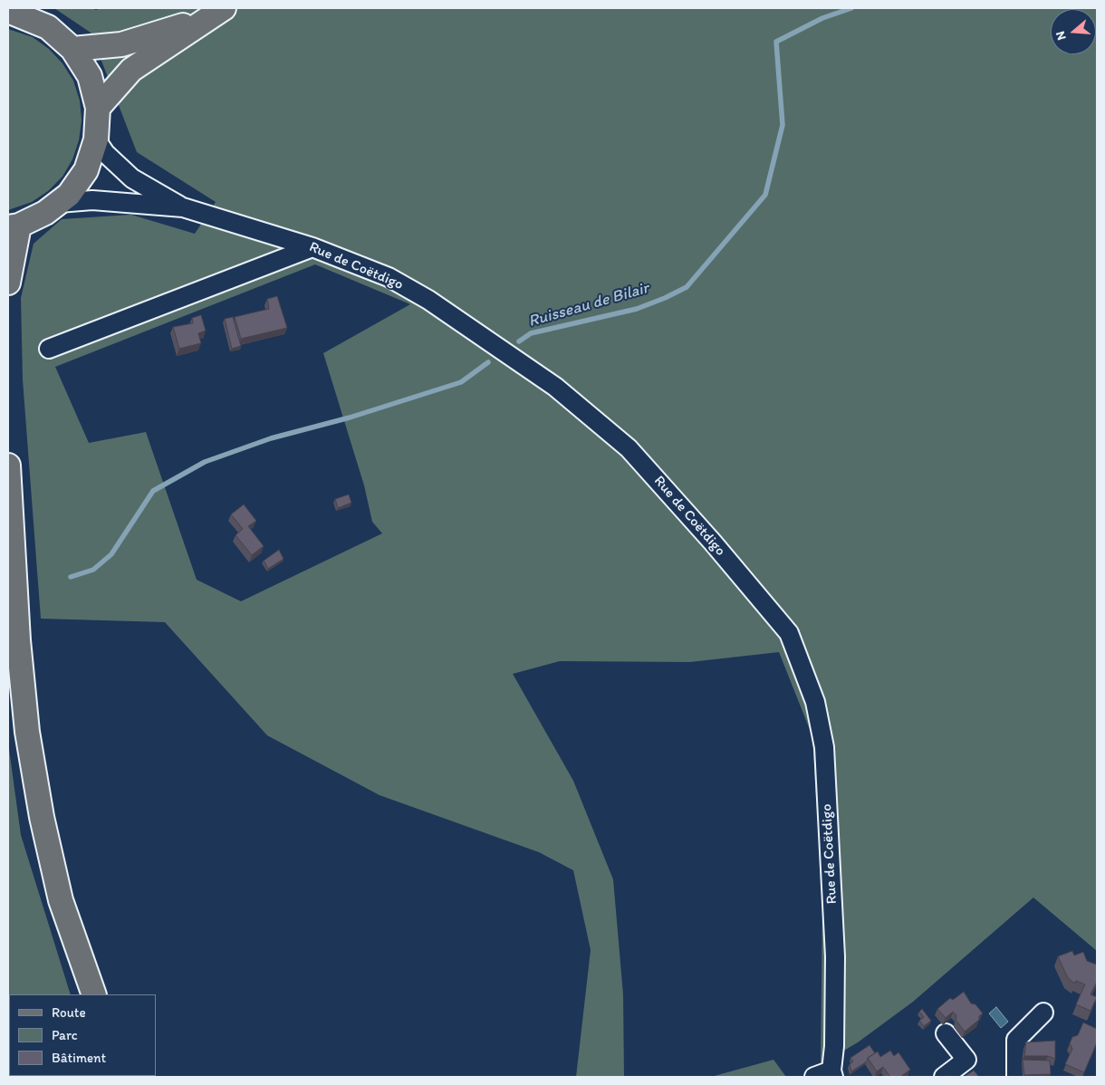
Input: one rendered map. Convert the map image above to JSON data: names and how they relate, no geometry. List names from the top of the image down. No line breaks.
{"streets":{"street":["Rue de Coëtdigo"]},"water":["Ruisseau de Bilair"],"legend":["Route","Parc","Bâtiment"],"north":"left"}
